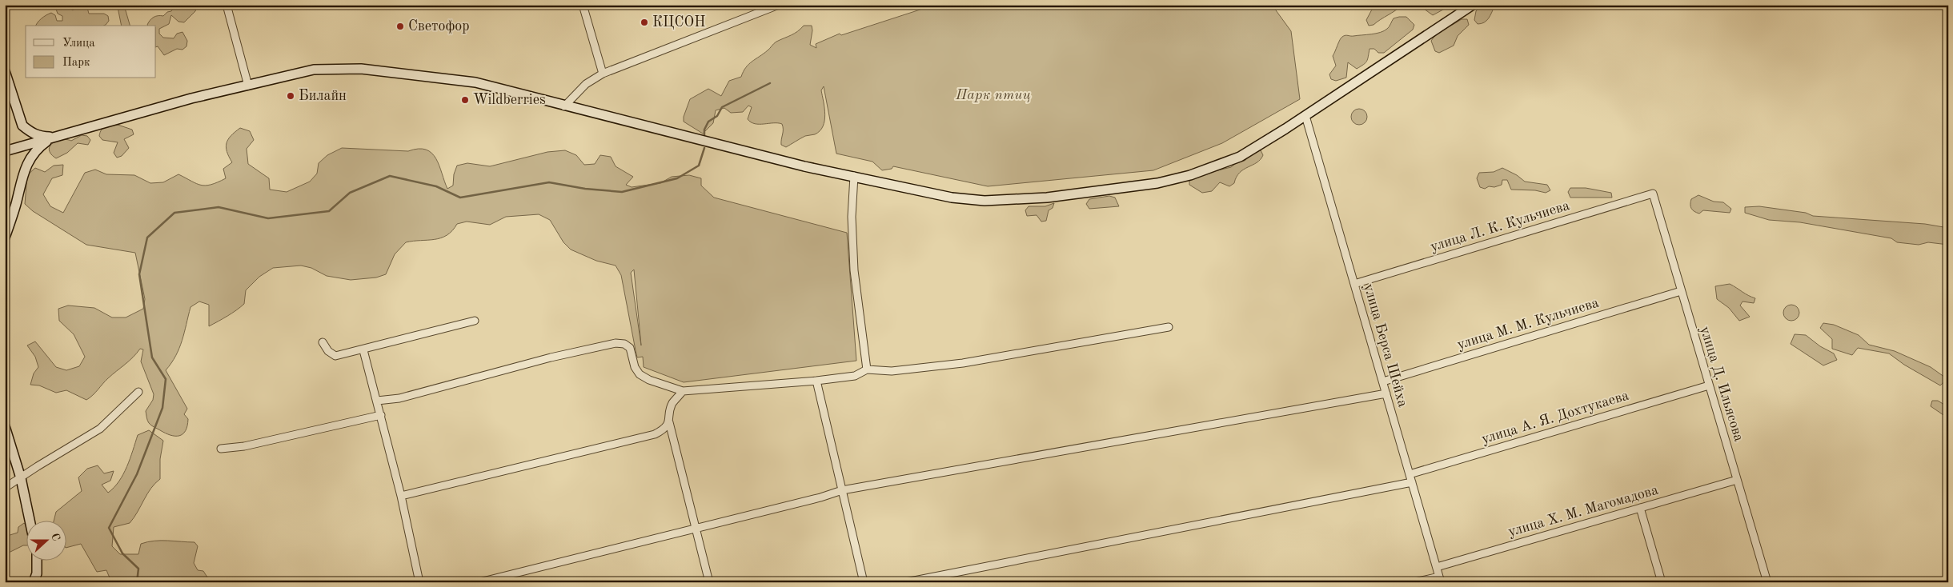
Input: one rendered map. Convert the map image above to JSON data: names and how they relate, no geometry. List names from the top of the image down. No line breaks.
{"streets":{"street":["улица Л. К. Кульчиева","улица М. М. Кульчиева","улица Берса Шейха","улица Д. Ильясова","улица А. Я. Дохтукаева","улица Х. М. Магомадова"]},"crossings":[["улица Л. К. Кульчиева","улица Берса Шейха"],["улица Л. К. Кульчиева","улица Д. Ильясова"],["улица М. М. Кульчиева","улица Берса Шейха"],["улица М. М. Кульчиева","улица Д. Ильясова"],["улица Берса Шейха","улица А. Я. Дохтукаева"],["улица Берса Шейха","улица Х. М. Магомадова"],["улица Д. Ильясова","улица А. Я. Дохтукаева"],["улица Д. Ильясова","улица Х. М. Магомадова"]],"parks":["Парк птиц"],"places":["КЦСОН","Светофор","Билайн","Wildberries"],"legend":["Улица","Парк"],"north":"right"}
